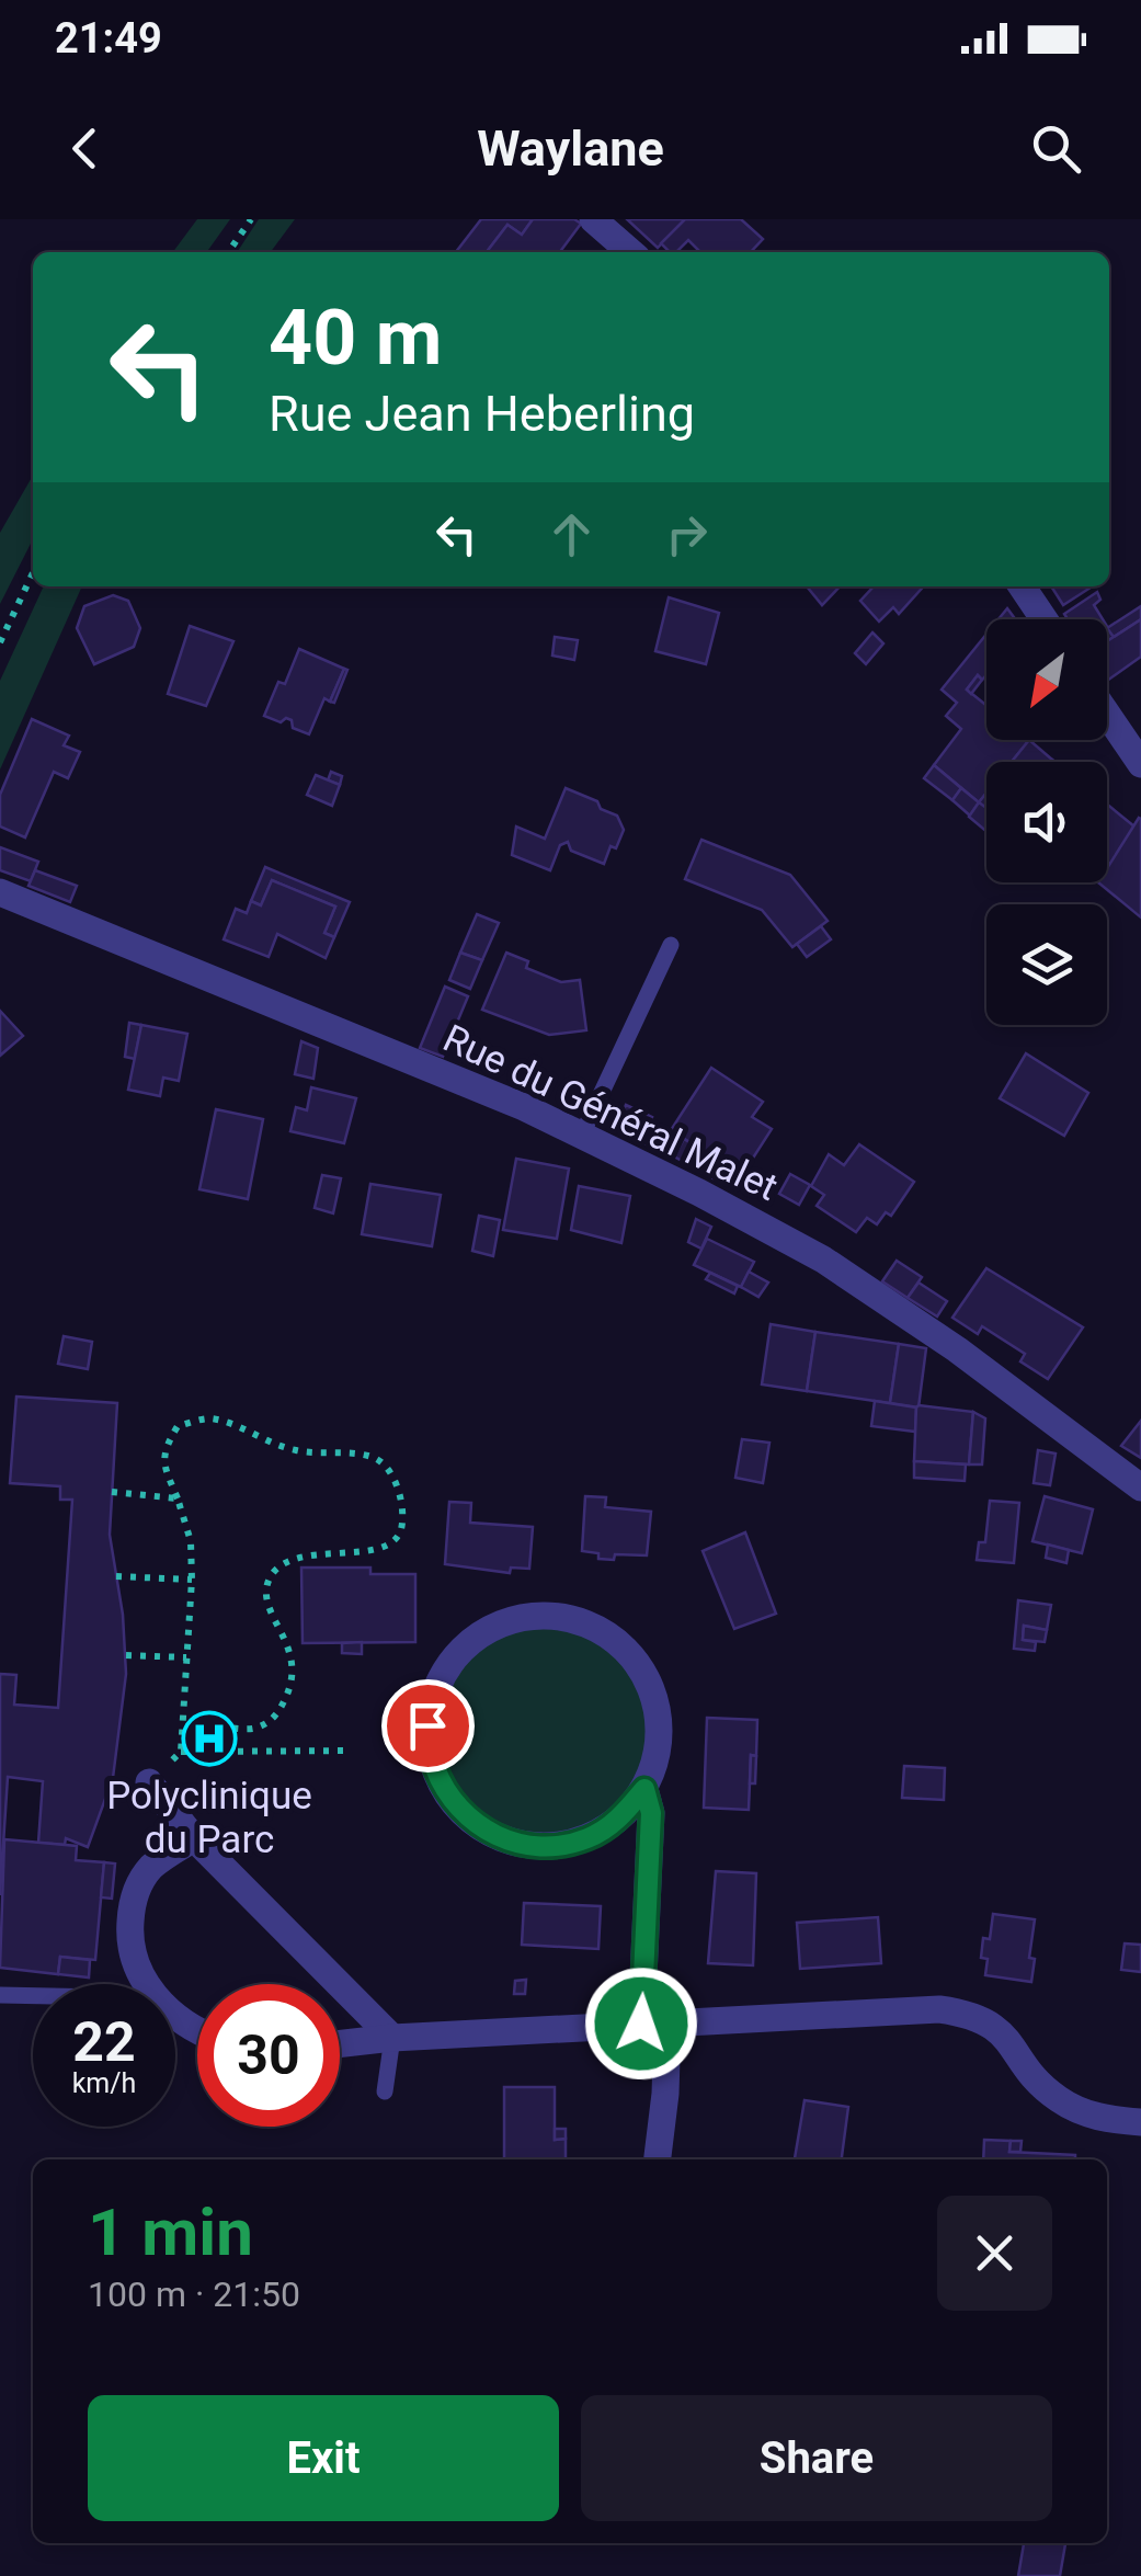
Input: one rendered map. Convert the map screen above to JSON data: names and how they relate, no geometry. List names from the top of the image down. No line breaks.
{"streets":{"street":["Rue du Général Malet"]},"places":{"hospital":["Polyclinique du Parc"]},"north":"bottom left","page":{"status":"21:49","header":"Waylane","turn":["40 m","Rue Jean Heberling"],"speed":"22 km/h","limit":"30","heading":["1 min","100 m · 21:50"],"buttons":["Exit","Share"]}}
